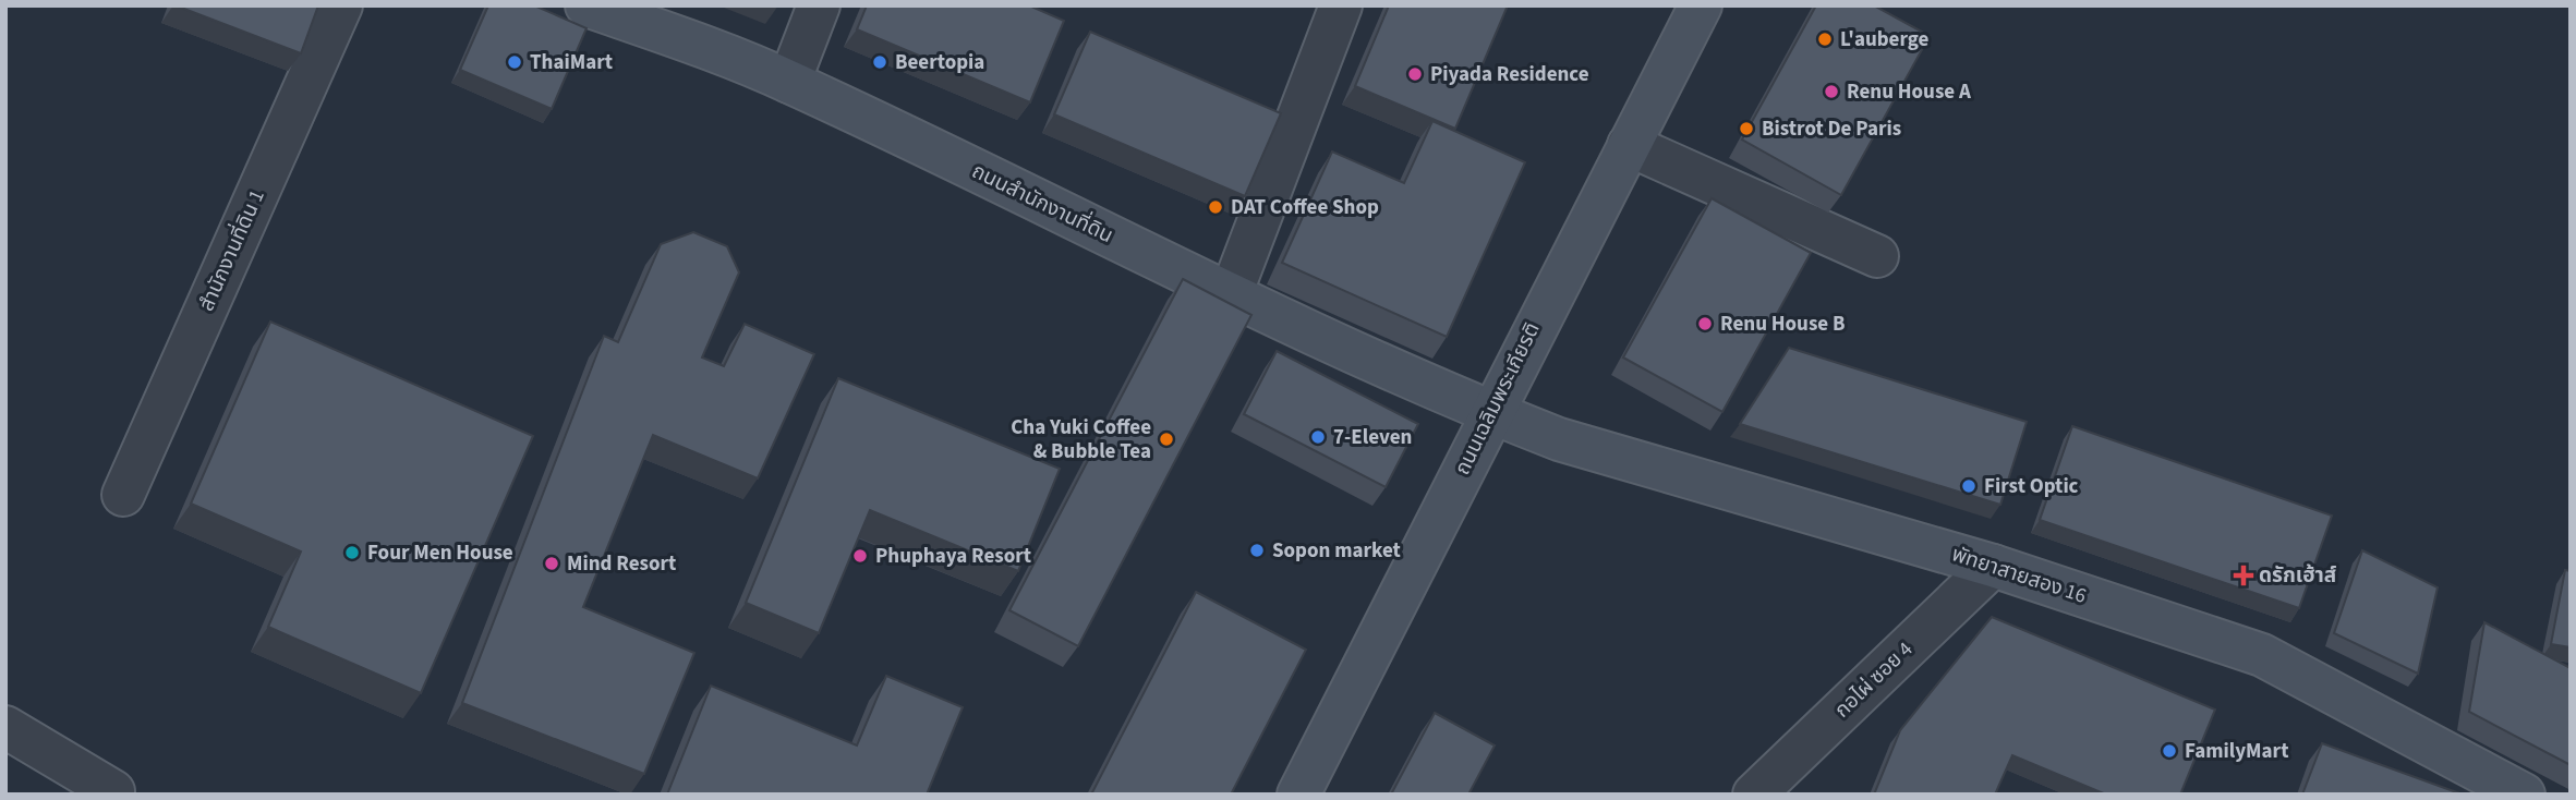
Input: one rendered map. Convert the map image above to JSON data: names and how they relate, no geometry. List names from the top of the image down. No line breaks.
{"streets":{"street":["ถนนสำนักงานที่ดิน","สำนักงานที่ดิน 1","ถนนเฉลิมพระเกียรติ","พัทยาสายสอง 16","กอไผ่ ซอย 4"]},"crossings":[["ถนนสำนักงานที่ดิน","ถนนเฉลิมพระเกียรติ"],["ถนนสำนักงานที่ดิน","พัทยาสายสอง 16"],["ถนนเฉลิมพระเกียรติ","พัทยาสายสอง 16"],["พัทยาสายสอง 16","กอไผ่ ซอย 4"]],"places":{"other":["L'auberge","ThaiMart","Beertopia","Piyada Residence","Renu House A","Bistrot De Paris","DAT Coffee Shop","Renu House B","7-Eleven","Cha Yuki Coffee & Bubble Tea","First Optic","Sopon market","Four Men House","Phuphaya Resort","Mind Resort","FamilyMart"],"health":["ดรักเฮ้าส์"]}}
